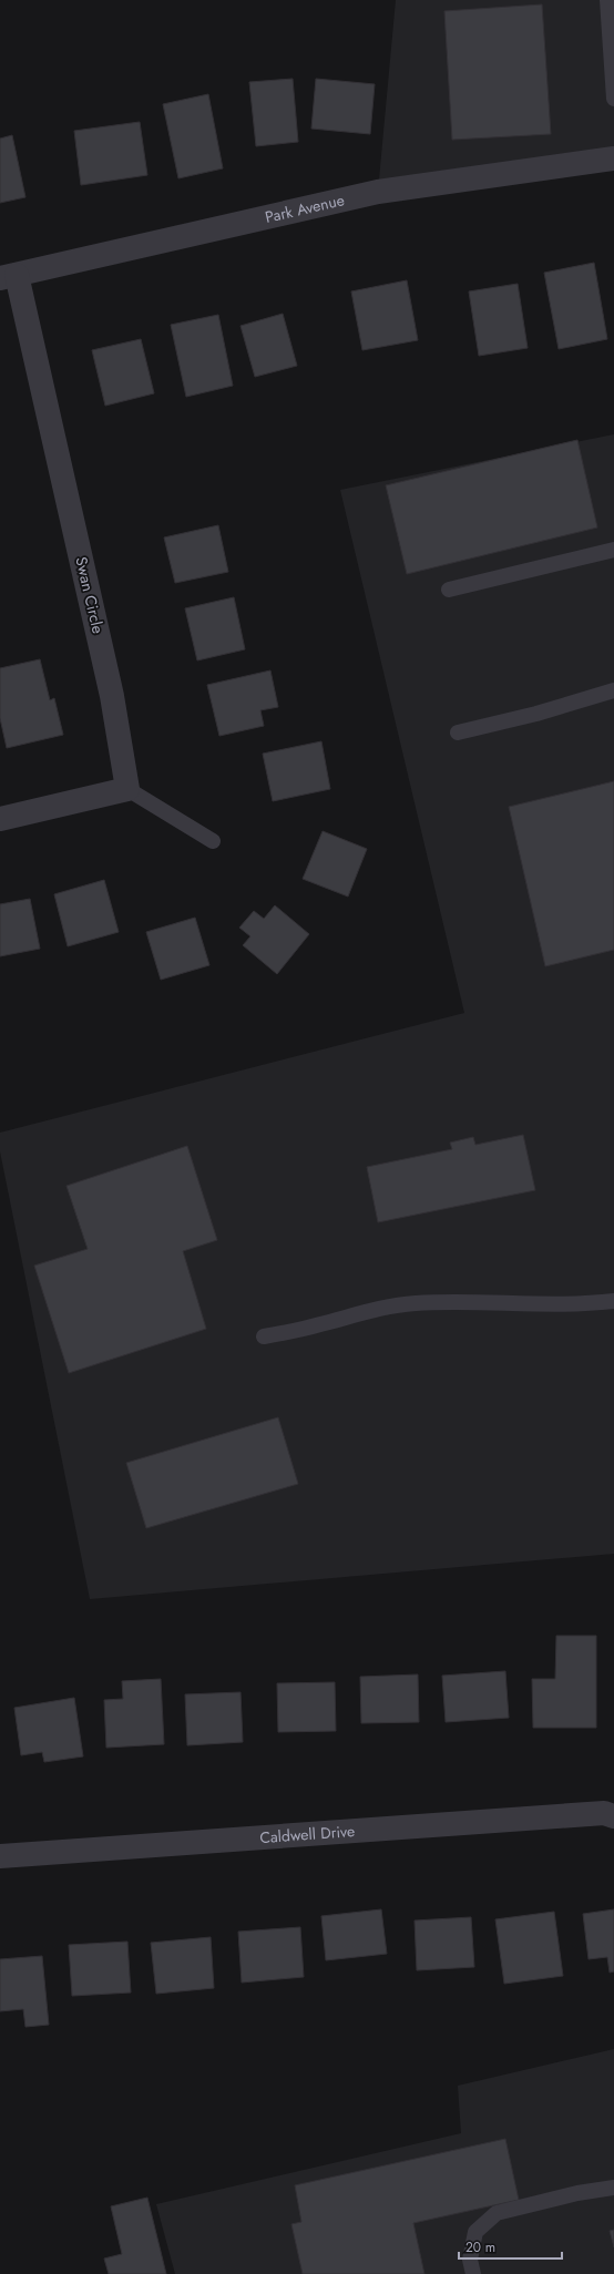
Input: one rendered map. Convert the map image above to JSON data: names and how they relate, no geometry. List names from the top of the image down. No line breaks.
{"streets":{"street":["Park Avenue","Swan Circle","Caldwell Drive"]},"crossings":[["Park Avenue","Swan Circle"]],"scale_bar":"20 m"}
